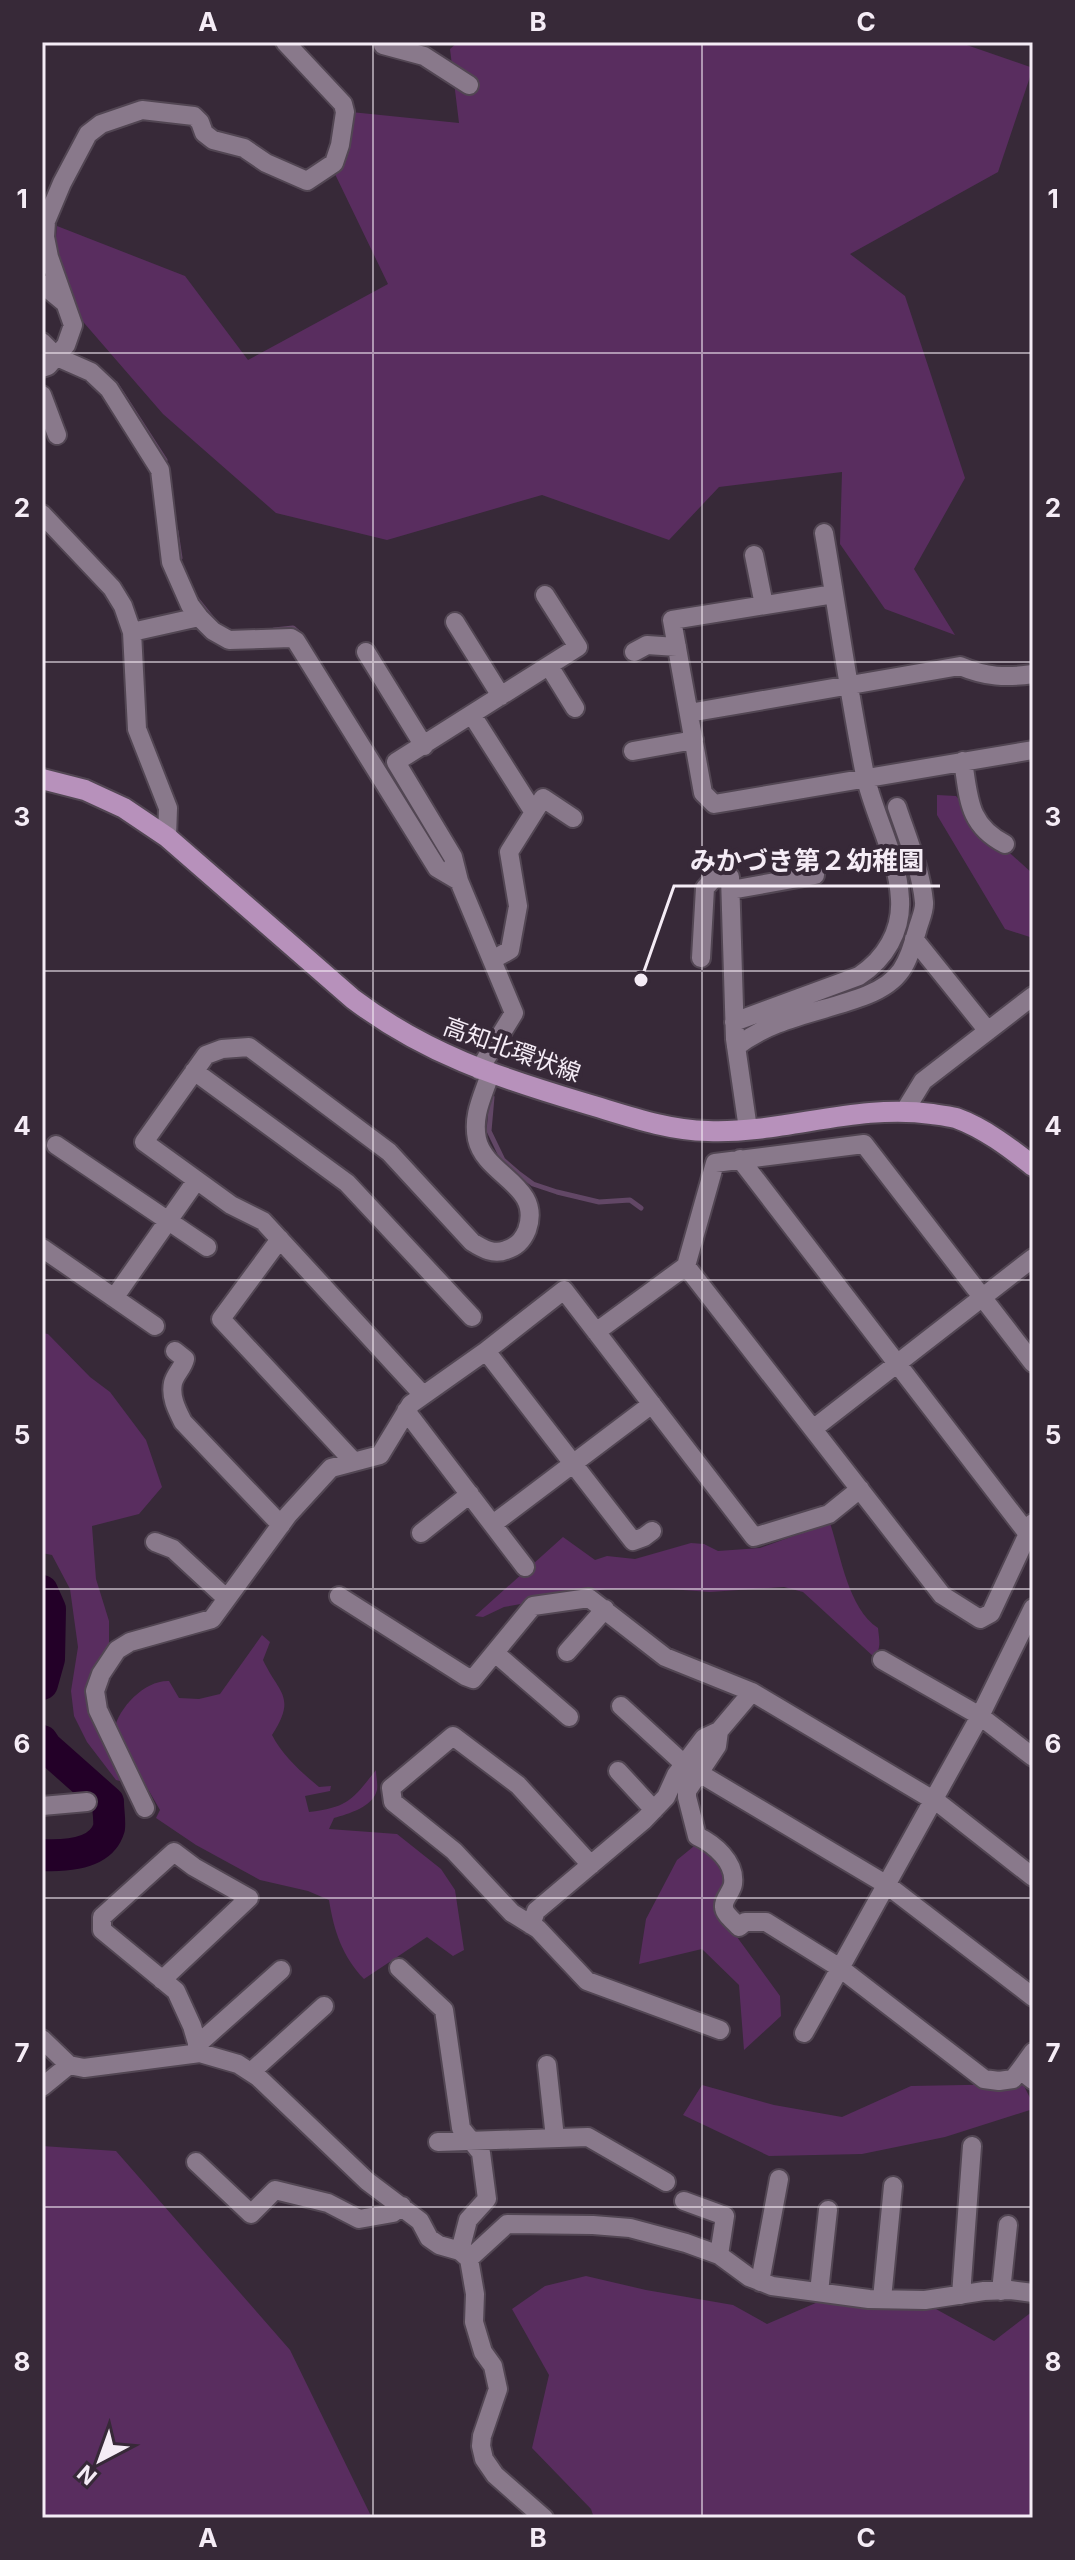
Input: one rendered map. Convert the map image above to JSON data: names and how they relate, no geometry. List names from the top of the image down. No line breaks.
{"streets":{"main road":["高知北環状線"]},"places":["みかづき第２幼稚園"],"north":"bottom left","grid":{"columns":["A","B","C"],"rows":["1","2","3","4","5","6","7","8"]}}
